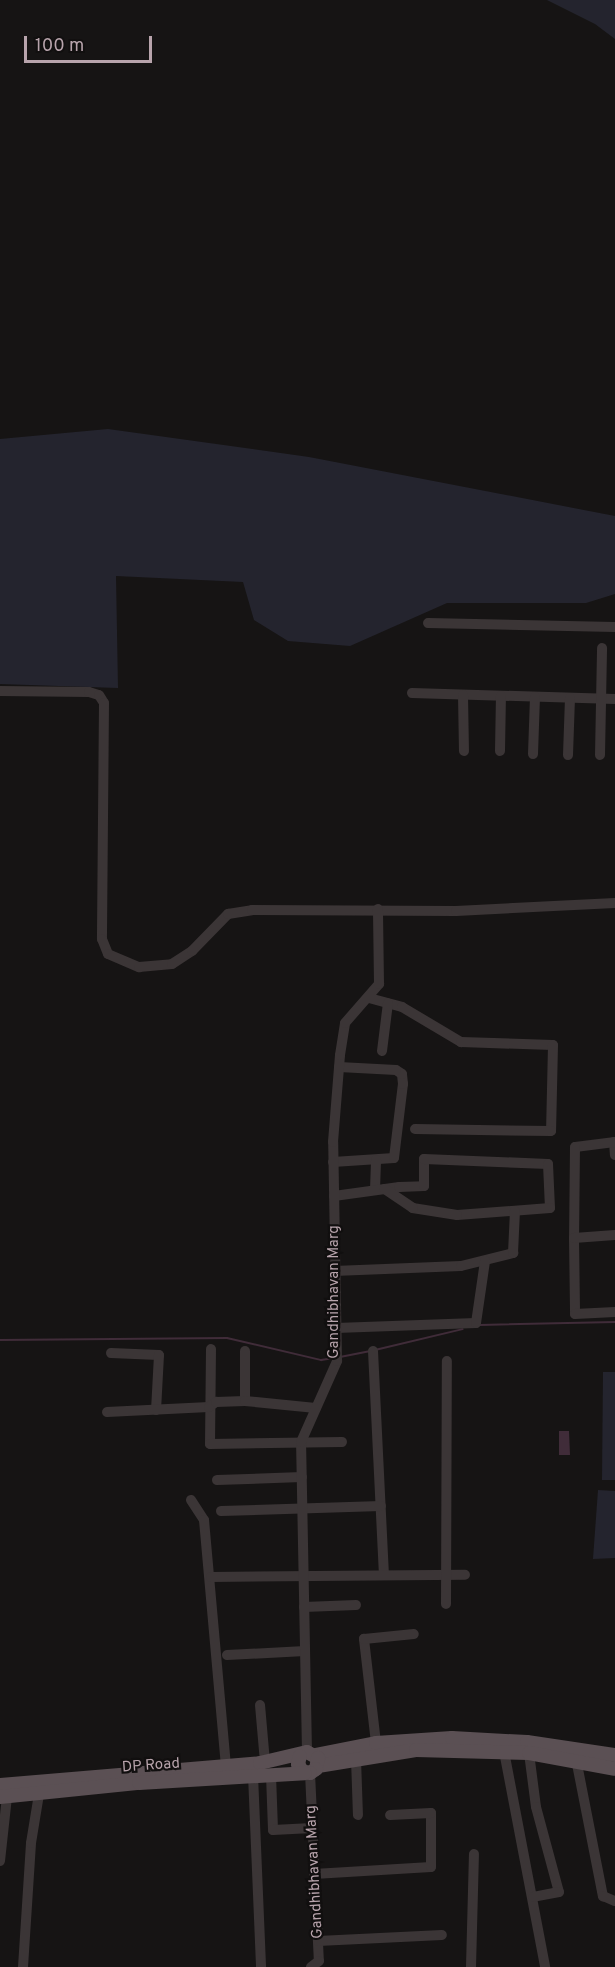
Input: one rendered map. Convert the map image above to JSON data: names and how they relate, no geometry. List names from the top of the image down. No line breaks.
{"streets":{"main road":["DP Road"],"street":["Gandhibhavan Marg"]},"crossings":[["Gandhibhavan Marg","DP Road"]],"scale_bar":"100 m"}
